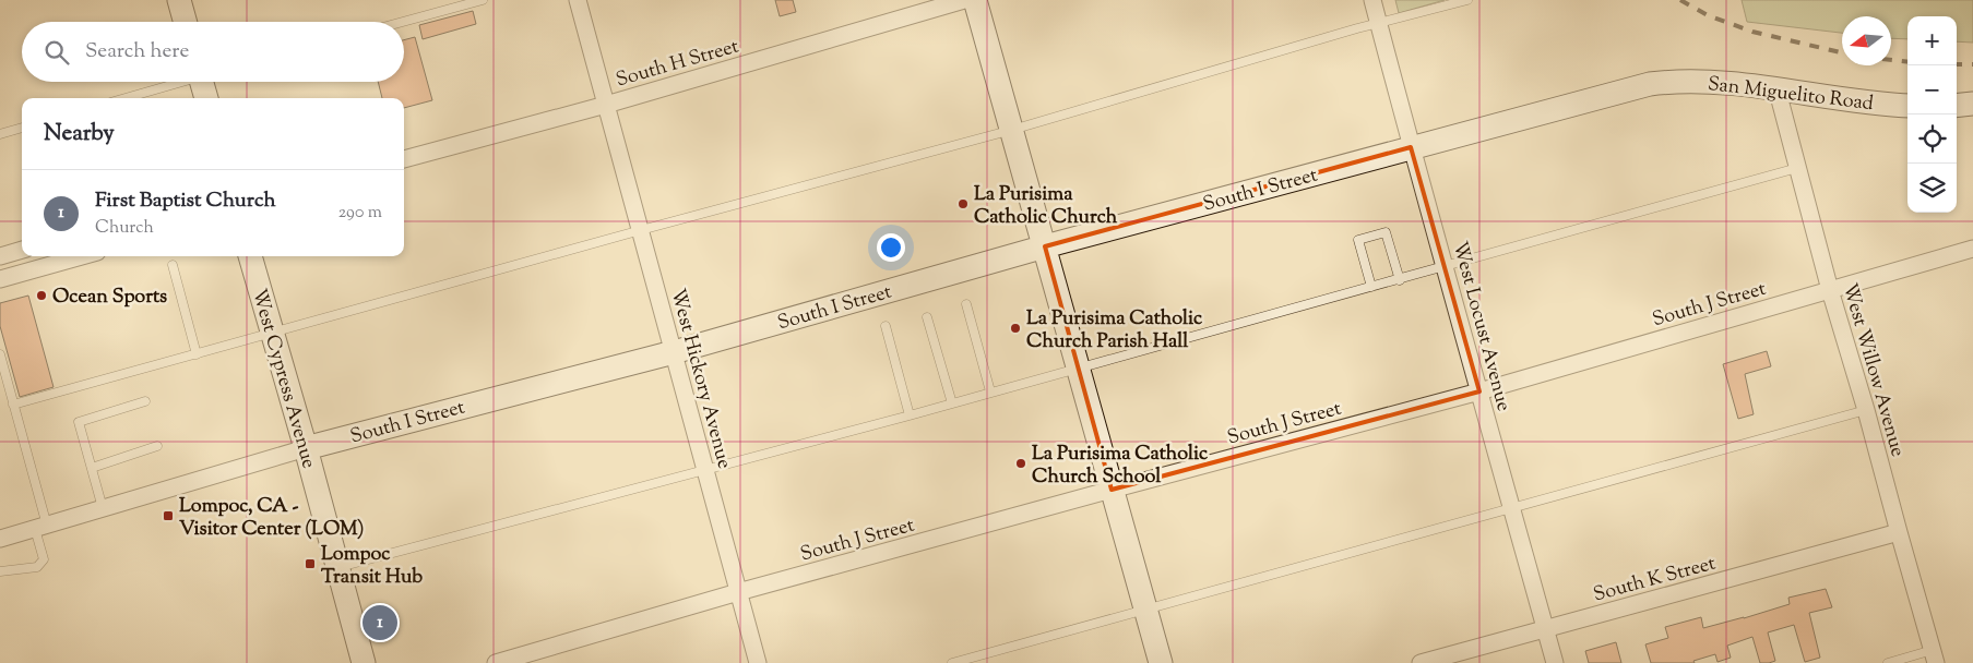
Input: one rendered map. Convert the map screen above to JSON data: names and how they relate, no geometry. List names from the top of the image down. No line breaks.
{"streets":{"street":["South H Street","San Miguelito Road","South I Street","South J Street","West Locust Avenue","West Willow Avenue","West Cypress Avenue","West Hickory Avenue","South K Street"]},"crossings":[["South H Street","West Hickory Avenue"],["San Miguelito Road","South I Street"],["San Miguelito Road","West Willow Avenue"],["South I Street","West Locust Avenue"],["South I Street","West Cypress Avenue"],["South I Street","West Hickory Avenue"],["South J Street","West Locust Avenue"],["South J Street","West Willow Avenue"],["South J Street","West Hickory Avenue"],["West Locust Avenue","South K Street"],["West Willow Avenue","South K Street"]],"places":{"other":["La Purisima Catholic Church","Ocean Sports","La Purisima Catholic Church Parish Hall","La Purisima Catholic Church School"],"transit":["Lompoc, CA - Visitor Center (LOM)","Lompoc Transit Hub"]},"north":"left","page":{"map_buttons":["+","−"],"search":"Search here","heading":"Nearby","list":[{"mark":"1","name":"First Baptist Church","note":"Church","value":"290 m"}],"pins":"1"}}
